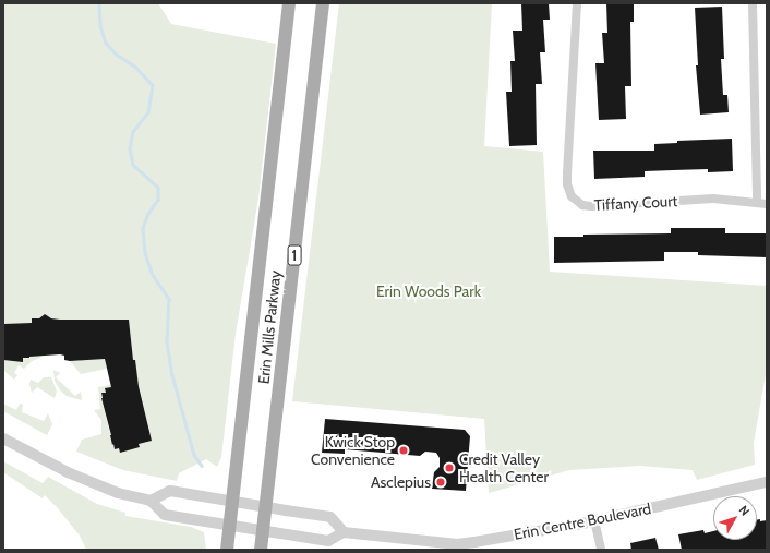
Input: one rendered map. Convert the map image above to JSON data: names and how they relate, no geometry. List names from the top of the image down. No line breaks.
{"streets":{"main road":["1","Erin Mills Parkway"],"street":["Tiffany Court","Erin Centre Boulevard"]},"crossings":[["Erin Mills Parkway","Erin Centre Boulevard"]],"parks":["Erin Woods Park"],"places":["Kwick Stop Convenience","Credit Valley Health Center","Asclepius"],"north":"top right"}
